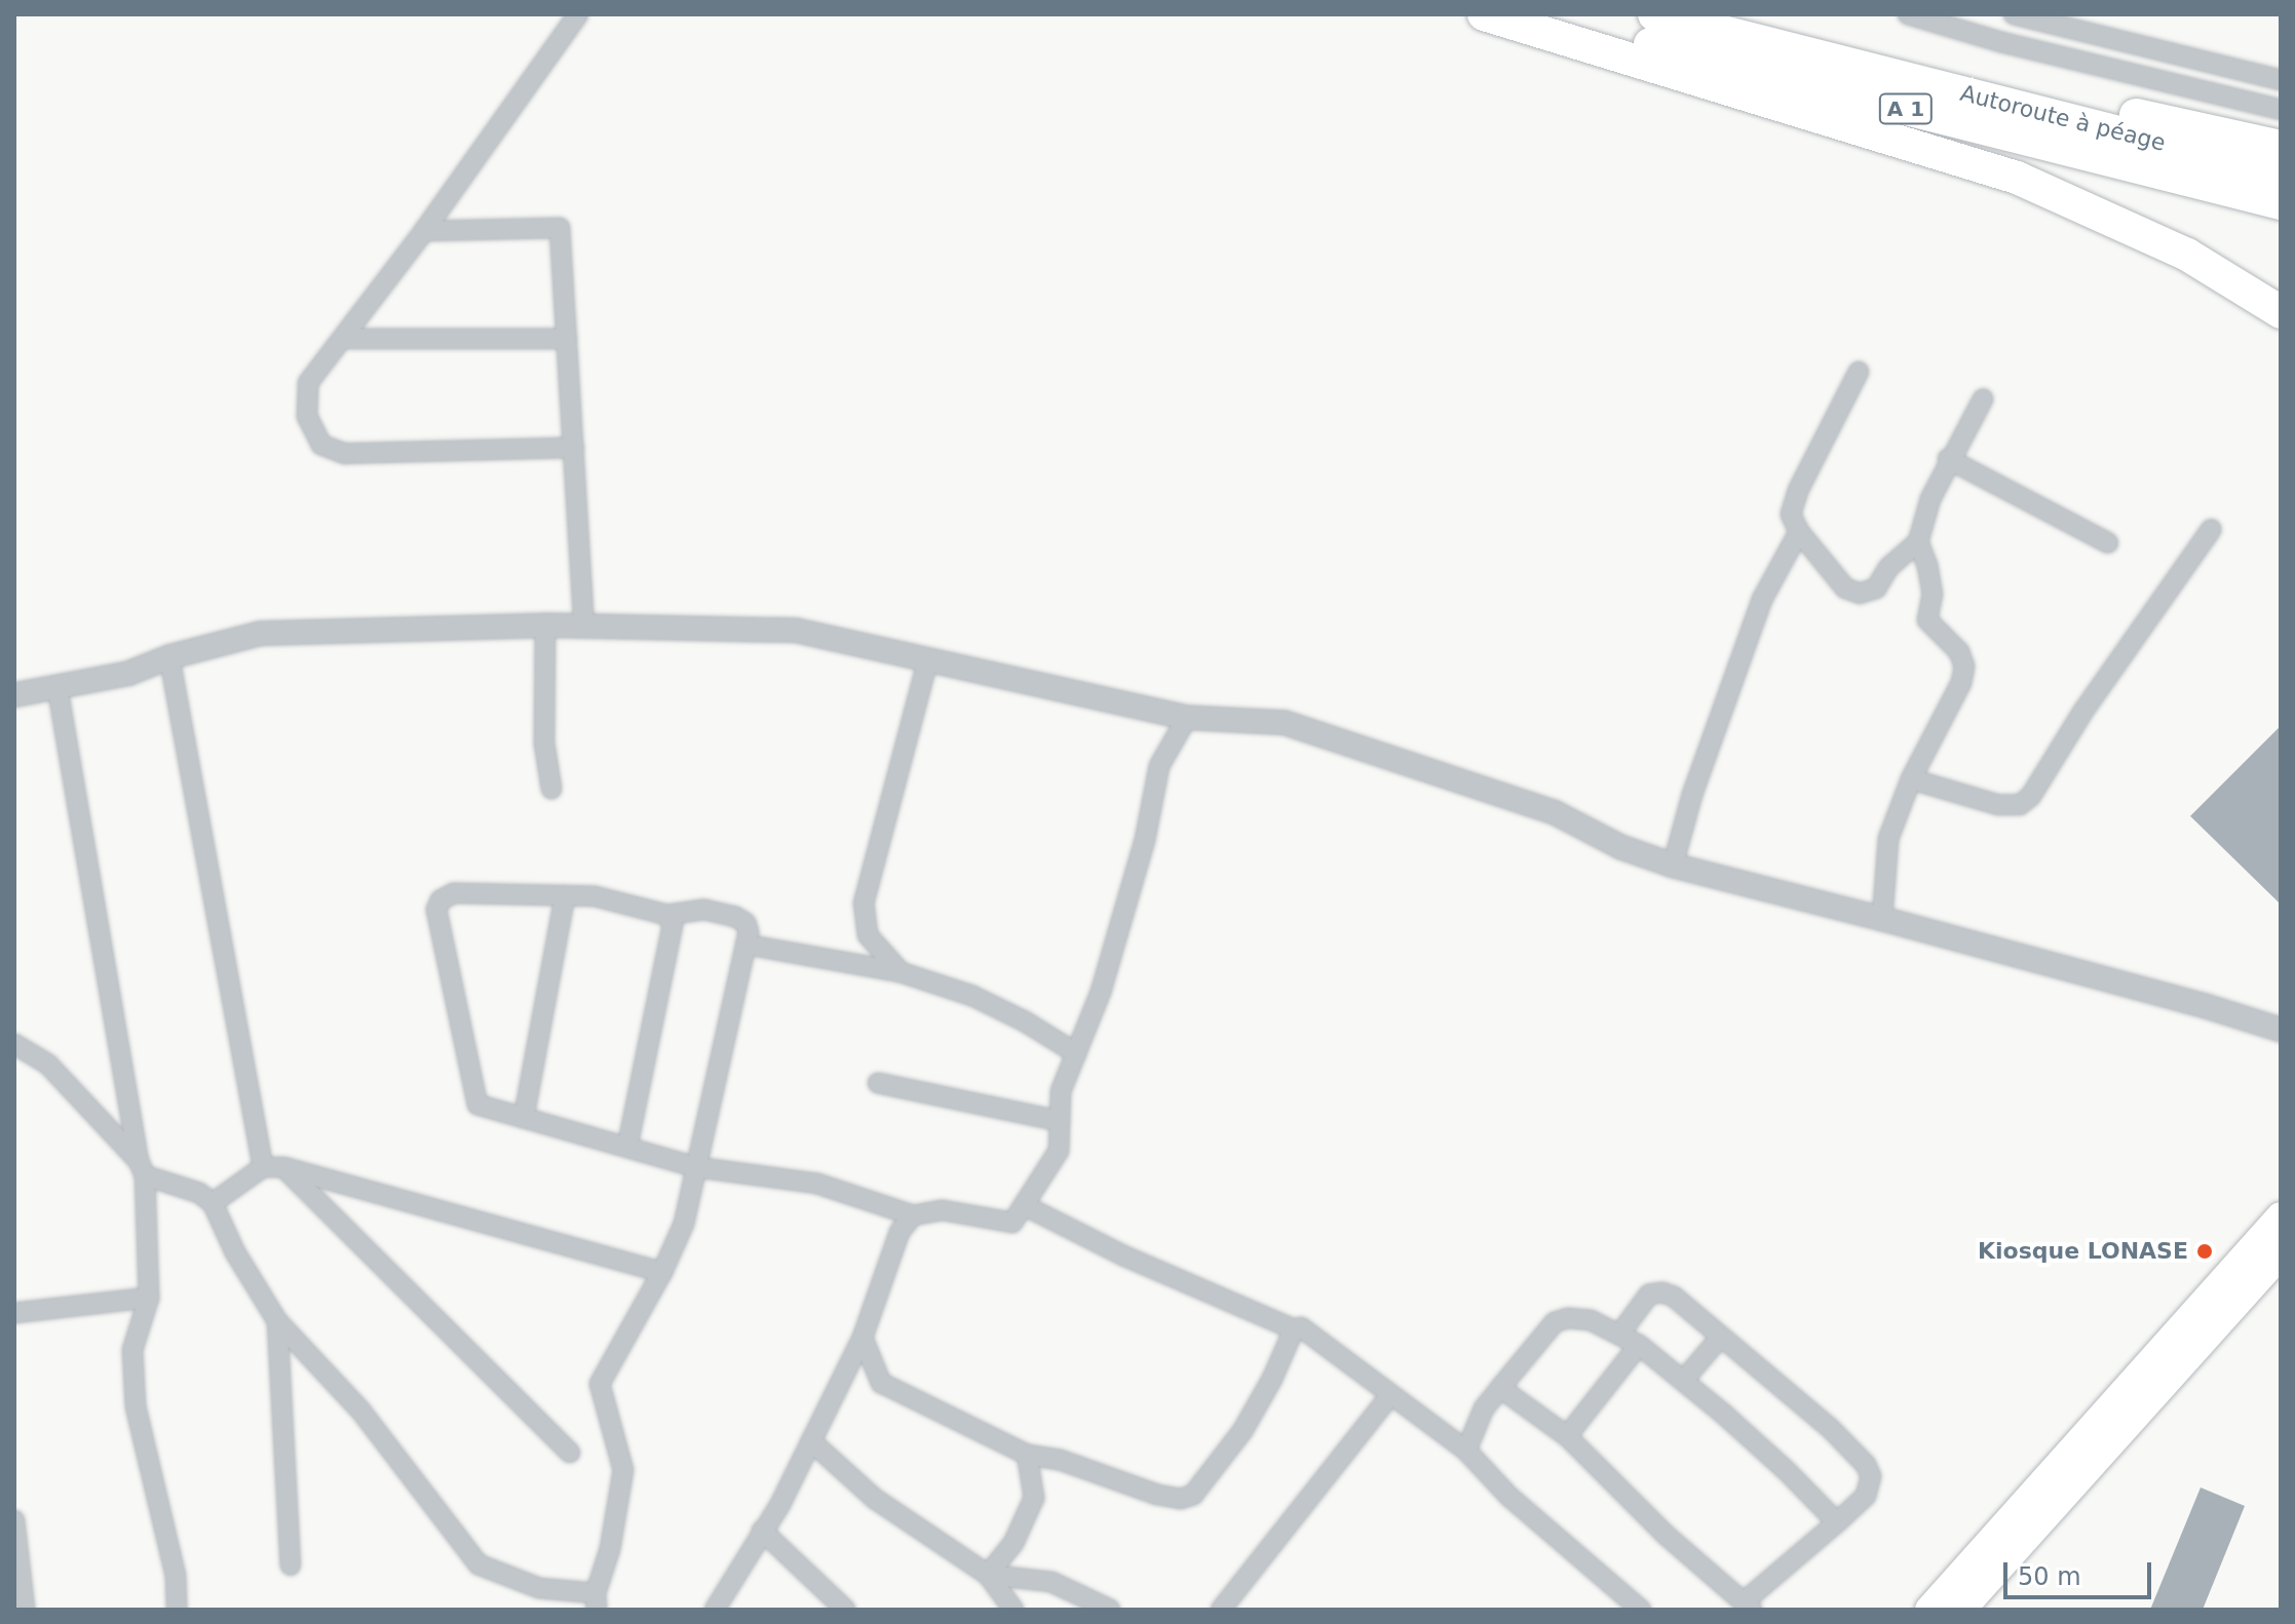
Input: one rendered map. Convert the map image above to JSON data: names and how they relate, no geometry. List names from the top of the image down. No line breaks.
{"streets":{"highway":["A 1","Autoroute à péage"]},"places":["Kiosque LONASE"],"scale_bar":"50 m"}
